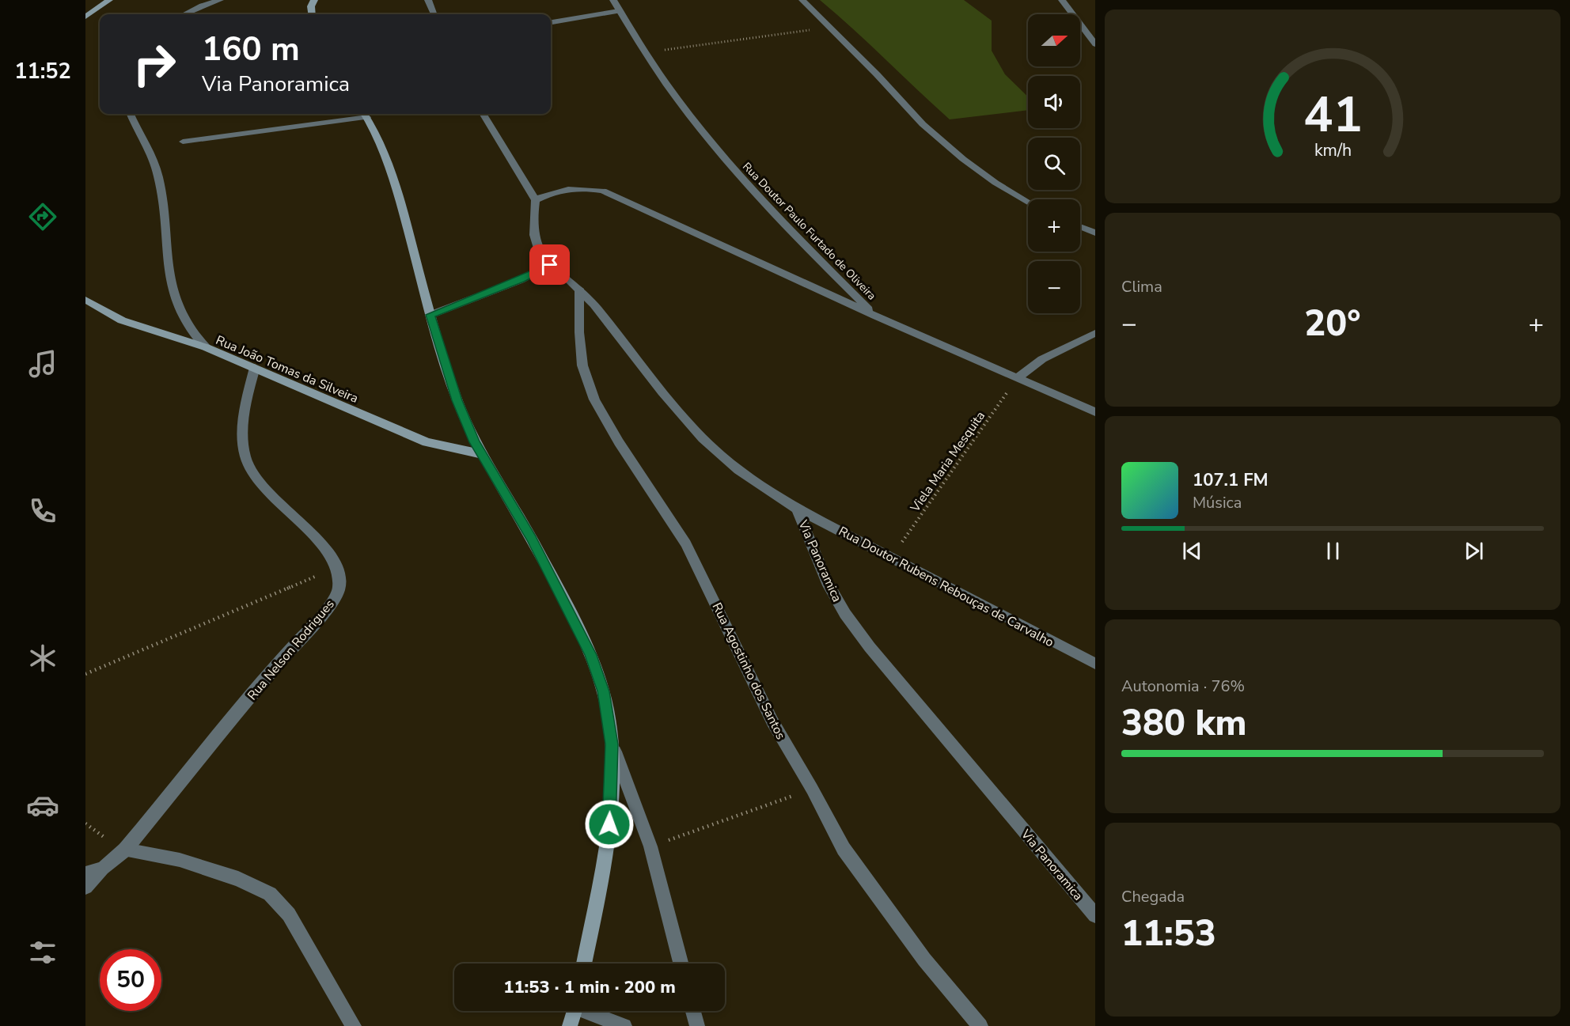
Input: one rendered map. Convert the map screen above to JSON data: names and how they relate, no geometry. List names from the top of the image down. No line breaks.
{"streets":{"main road":["Rua João Tomas da Silveira"],"street":["Rua Doutor Paulo Furtado de Oliveira","Via Panoramica","Rua Doutor Rubens Rebouças de Carvalho","Rua Nelson Rodrigues","Rua Agostinho dos Santos"],"path":["Viela Maria Mesquita"]},"crossings":[["Viela Maria Mesquita","Rua Doutor Rubens Rebouças de Carvalho"],["Via Panoramica","Rua Doutor Rubens Rebouças de Carvalho"],["Via Panoramica","Rua Agostinho dos Santos"]],"north":"right","page":{"tabs":"11:52","map_buttons":["+","−"],"turn":["160 m","Via Panoramica"],"tile":["Clima",["Autonomia · 76%","380 km"],["Chegada","11:53"]],"heat":["−","20°","+"],"song":["107.1 FM","Música"],"limit":"50","trip":"11:53 · 1 min · 200 m","gauge":["41","km/h"]}}
